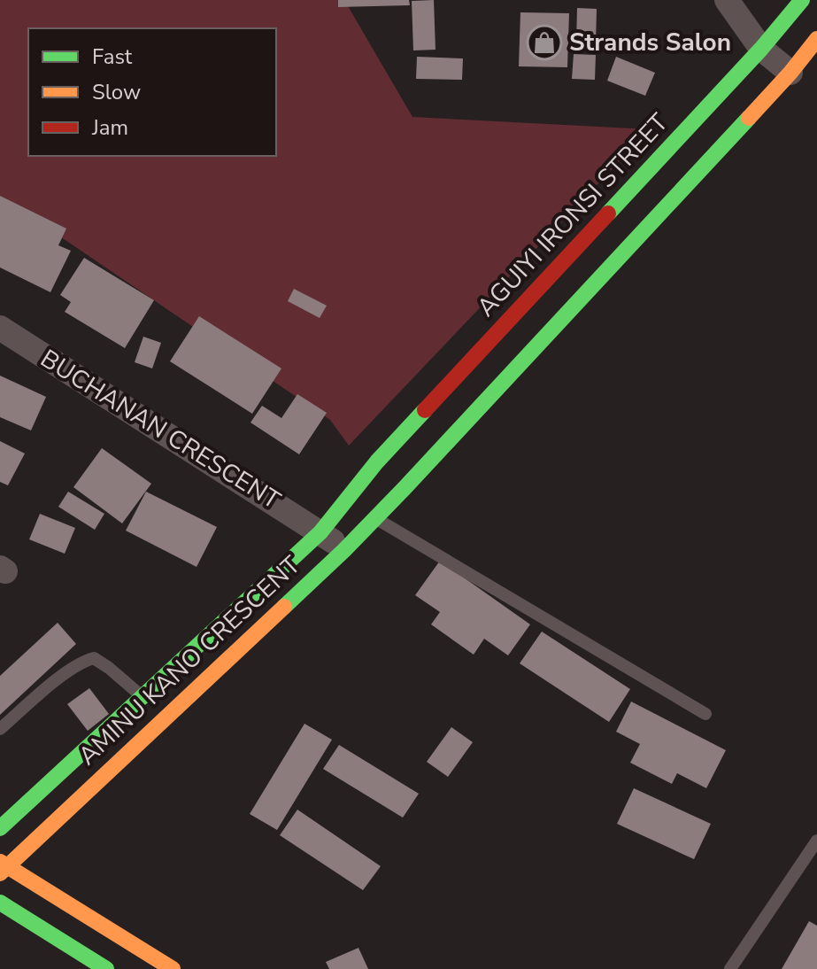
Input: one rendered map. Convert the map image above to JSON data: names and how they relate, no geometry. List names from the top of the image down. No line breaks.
{"streets":{"main road":["AGUIYI IRONSI STREET","AMINU KANO CRESCENT"],"street":["BUCHANAN CRESCENT"]},"crossings":[["AGUIYI IRONSI STREET","AMINU KANO CRESCENT"],["BUCHANAN CRESCENT","AMINU KANO CRESCENT"]],"places":{"shop":["Strands Salon"]},"legend":["Fast","Slow","Jam"]}
